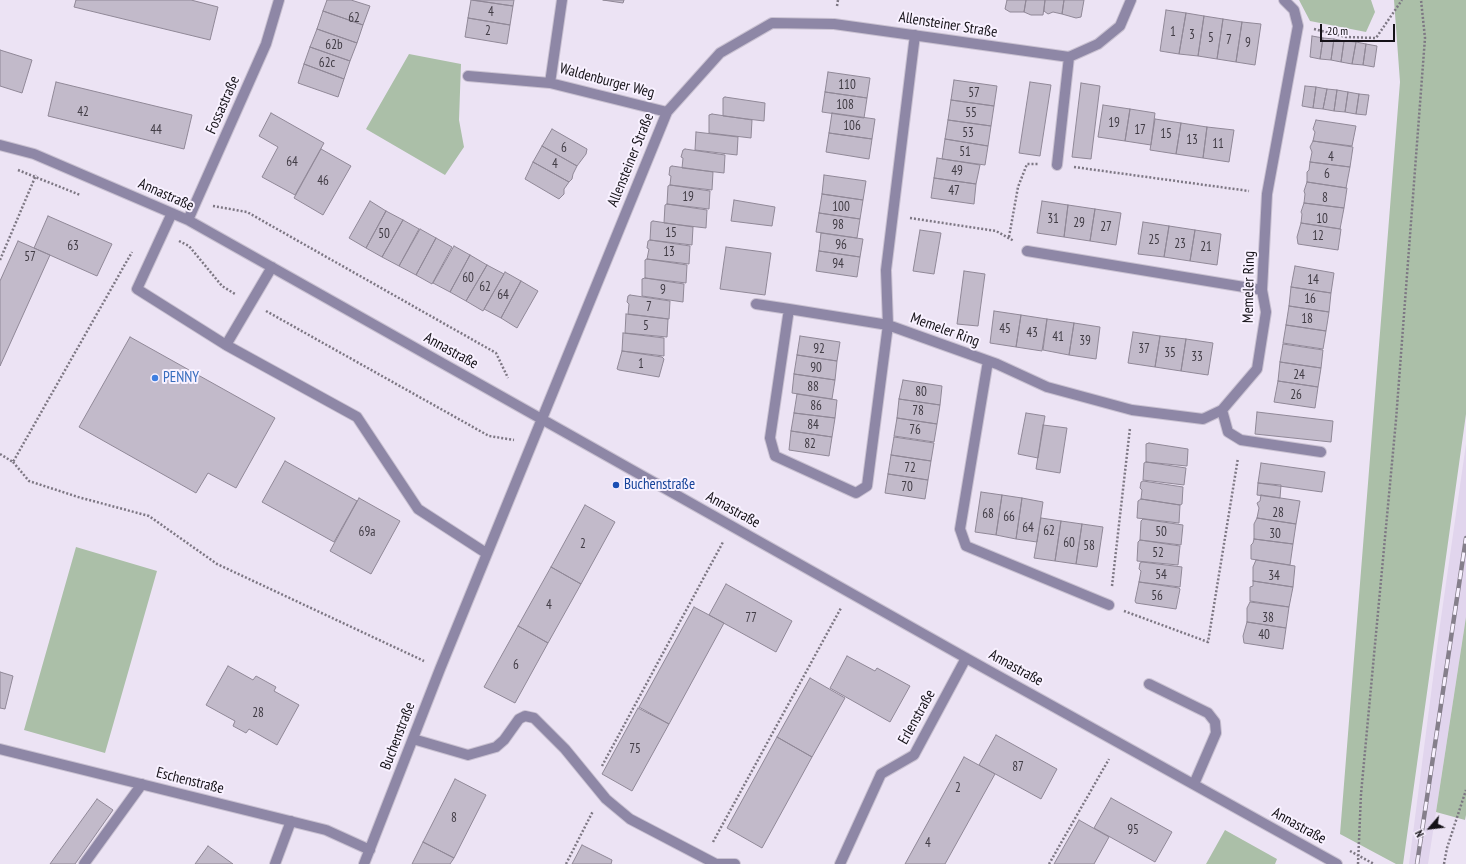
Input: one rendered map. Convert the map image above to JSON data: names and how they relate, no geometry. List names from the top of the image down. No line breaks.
{"streets":{"street":["Allensteiner Straße","Waldenburger Weg","Fossastraße","Annastraße","Memeler Ring","Erlenstraße","Buchenstraße","Eschenstraße"]},"crossings":[["Allensteiner Straße","Waldenburger Weg"],["Allensteiner Straße","Annastraße"],["Allensteiner Straße","Memeler Ring"],["Allensteiner Straße","Buchenstraße"],["Fossastraße","Annastraße"],["Annastraße","Erlenstraße"],["Annastraße","Buchenstraße"],["Buchenstraße","Eschenstraße"]],"places":["PENNY","Buchenstraße"],"house_numbers":["4","62","2","1","3","5","7","9","62b","62c","110","57","108","42","55","19","106","44","17","53","15","13","11","6","51","4","64","4","49","6","46","47","19","8","100","31","10","29","98","27","15","50","12","25","23","96","63","21","13","57","94","60","14","62","9","64","16","7","18","5","45","43","41","39","92","37","35","33","1","90","24","88","80","26","86","78","84","76","82","72","70","28","68","66","64","62","69a","50","30","60","2","58","52","54","34","56","4","77","38","40","6","28","75","87","2","8","95","4"],"scale_bar":"20 m","north":"bottom left"}
